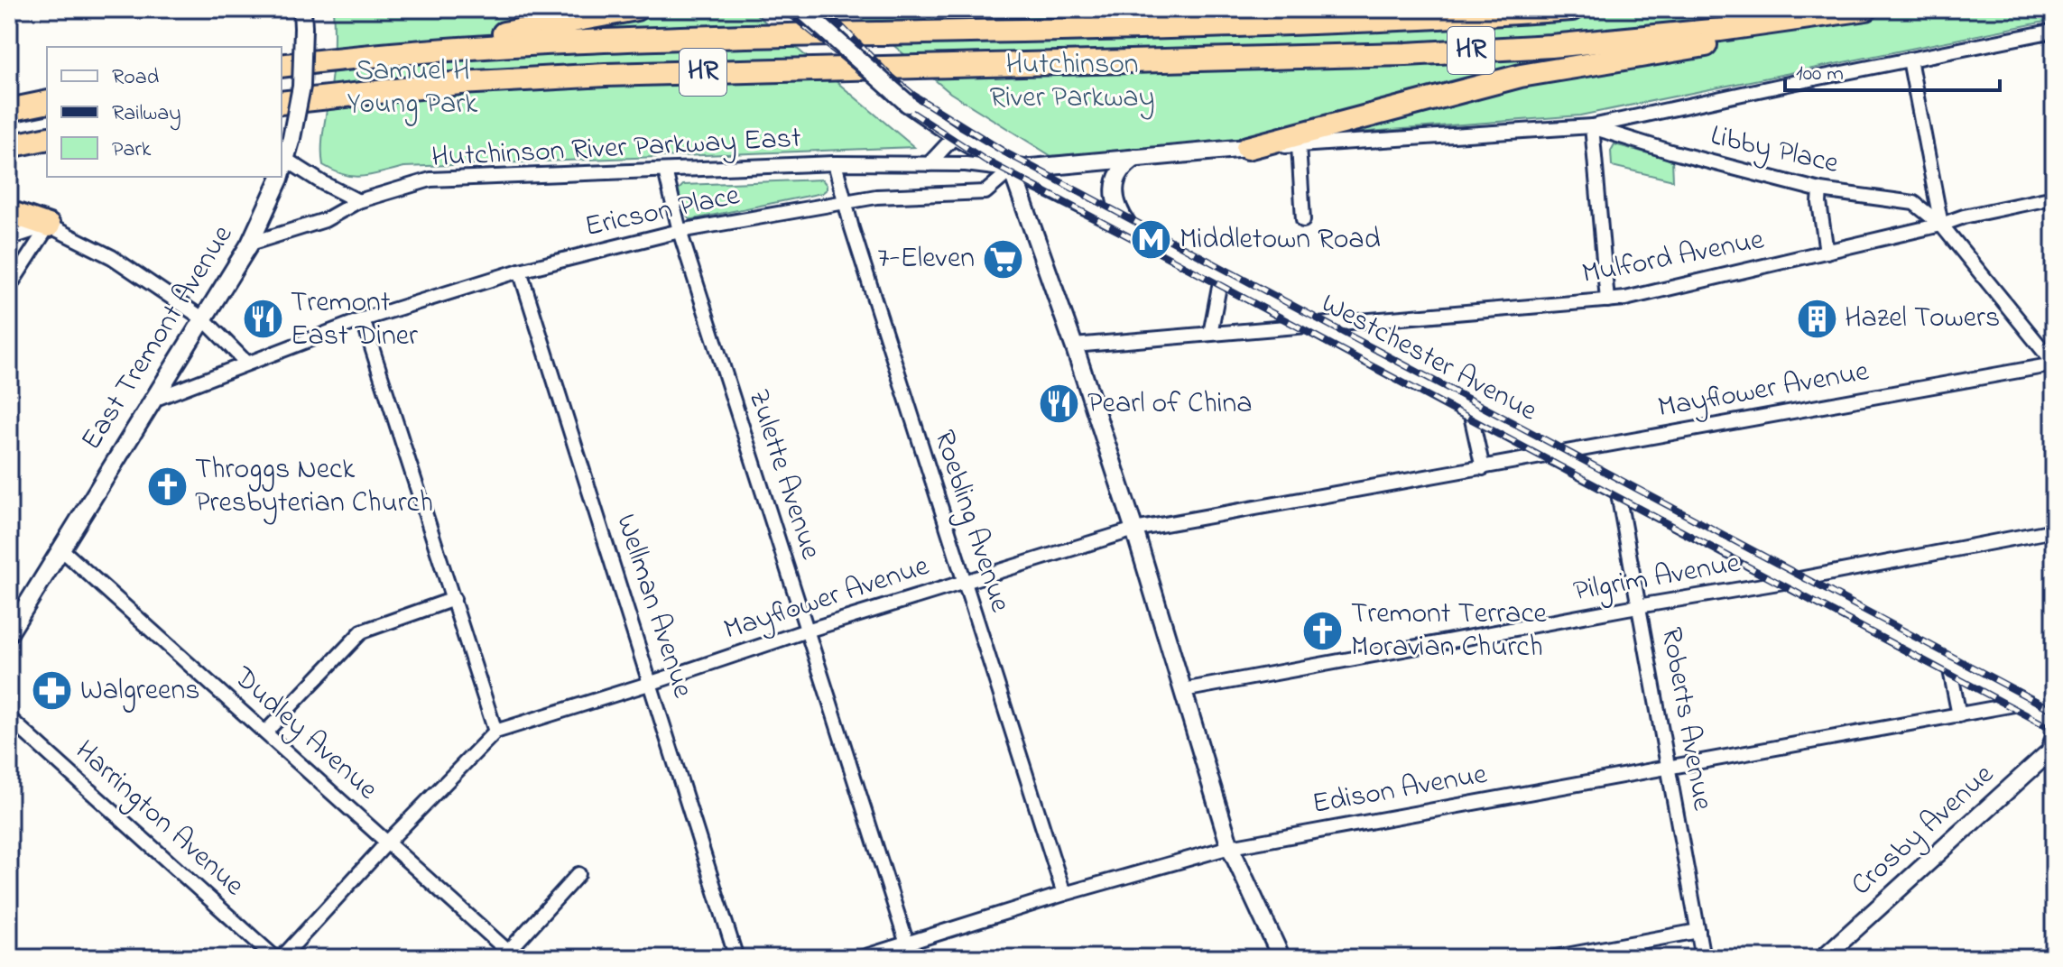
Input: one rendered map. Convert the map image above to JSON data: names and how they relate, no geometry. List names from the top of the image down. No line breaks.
{"streets":{"highway":["HR"],"main road":["East Tremont Avenue","Westchester Avenue","Crosby Avenue"],"street":["Hutchinson River Parkway East","Libby Place","Ericson Place","Mulford Avenue","Mayflower Avenue","Zulette Avenue","Roebling Avenue","Pilgrim Avenue","Wellman Avenue","Roberts Avenue","Dudley Avenue","Edison Avenue","Harrington Avenue"]},"crossings":[["Hutchinson River Parkway East","East Tremont Avenue"],["Hutchinson River Parkway East","Zulette Avenue"],["Hutchinson River Parkway East","Roebling Avenue"],["Libby Place","Mulford Avenue"],["Ericson Place","East Tremont Avenue"],["Ericson Place","Westchester Avenue"],["Ericson Place","Zulette Avenue"],["Ericson Place","Roebling Avenue"],["Ericson Place","Wellman Avenue"],["Mulford Avenue","Westchester Avenue"],["East Tremont Avenue","Dudley Avenue"],["Westchester Avenue","Mayflower Avenue"],["Westchester Avenue","Pilgrim Avenue"],["Westchester Avenue","Roberts Avenue"],["Westchester Avenue","Edison Avenue"],["Mayflower Avenue","Zulette Avenue"],["Mayflower Avenue","Roebling Avenue"],["Mayflower Avenue","Wellman Avenue"],["Mayflower Avenue","Dudley Avenue"],["Zulette Avenue","Edison Avenue"],["Roebling Avenue","Edison Avenue"],["Pilgrim Avenue","Roberts Avenue"],["Roberts Avenue","Edison Avenue"]],"parks":["Hutchinson River Parkway","Samuel H Young Park"],"places":{"metro station":["Middletown Road"],"supermarket":["7-Eleven"],"building":["Hazel Towers"],"restaurant":["Tremont East Diner","Pearl of China"],"church":["Throggs Neck Presbyterian Church","Tremont Terrace Moravian Church"],"pharmacy":["Walgreens"]},"legend":["Road","Railway","Park"],"scale_bar":"100 m"}
